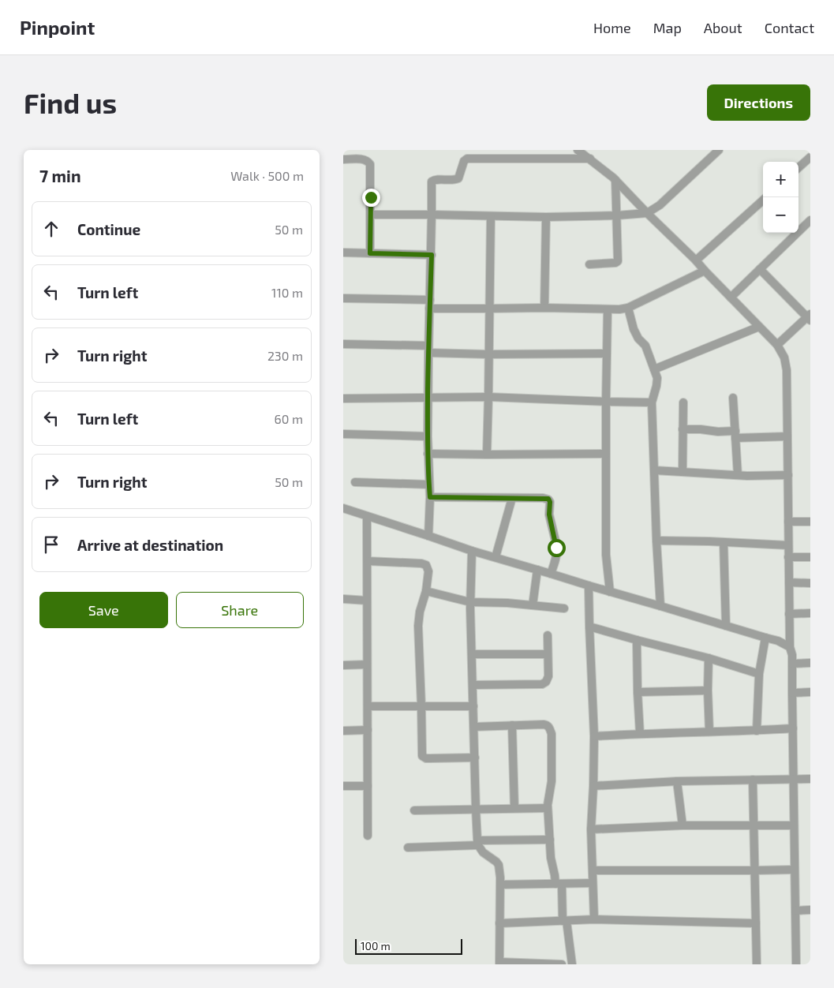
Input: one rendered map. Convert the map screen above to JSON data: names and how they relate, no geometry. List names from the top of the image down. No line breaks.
{"scale_bar":"100 m","page":{"header":"Pinpoint","nav":["Home","Map","About","Contact"],"buttons":["Directions",["Save","Share"]],"title":"Find us","heading":["7 min","Walk · 500 m"],"map_buttons":["+","−"],"list":[["Continue","50 m"],["Turn left","110 m"],["Turn right","230 m"],["Turn left","60 m"],["Turn right","50 m"],"Arrive at destination"],"scale":"100 m"}}
